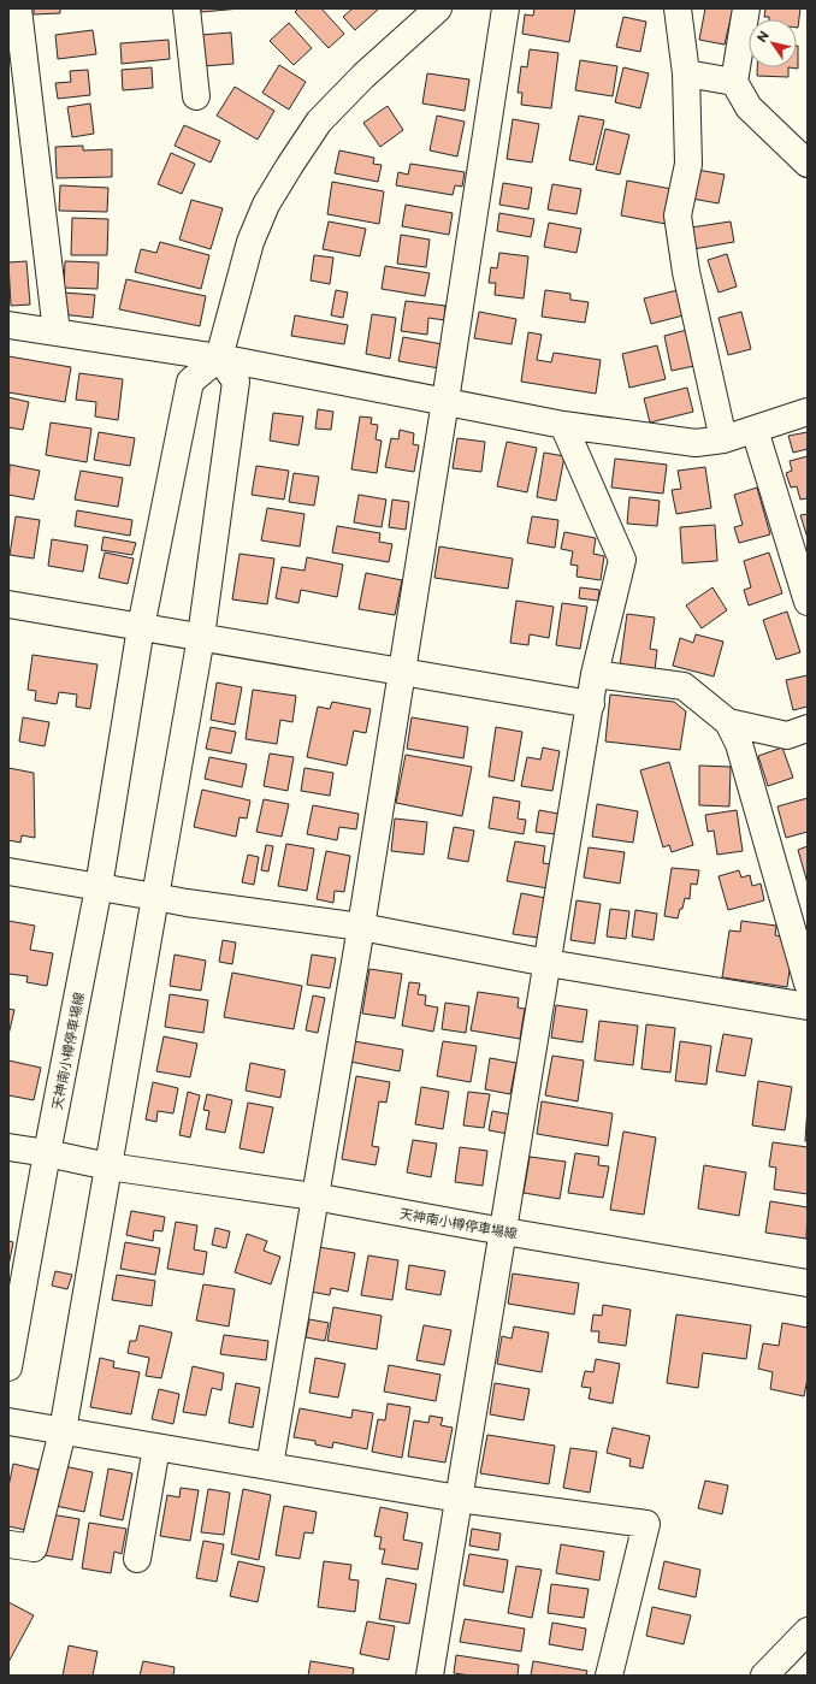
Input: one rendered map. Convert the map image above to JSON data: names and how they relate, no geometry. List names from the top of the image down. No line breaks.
{"streets":{"street":["天神南小樽停車場線"]},"north":"top left"}
